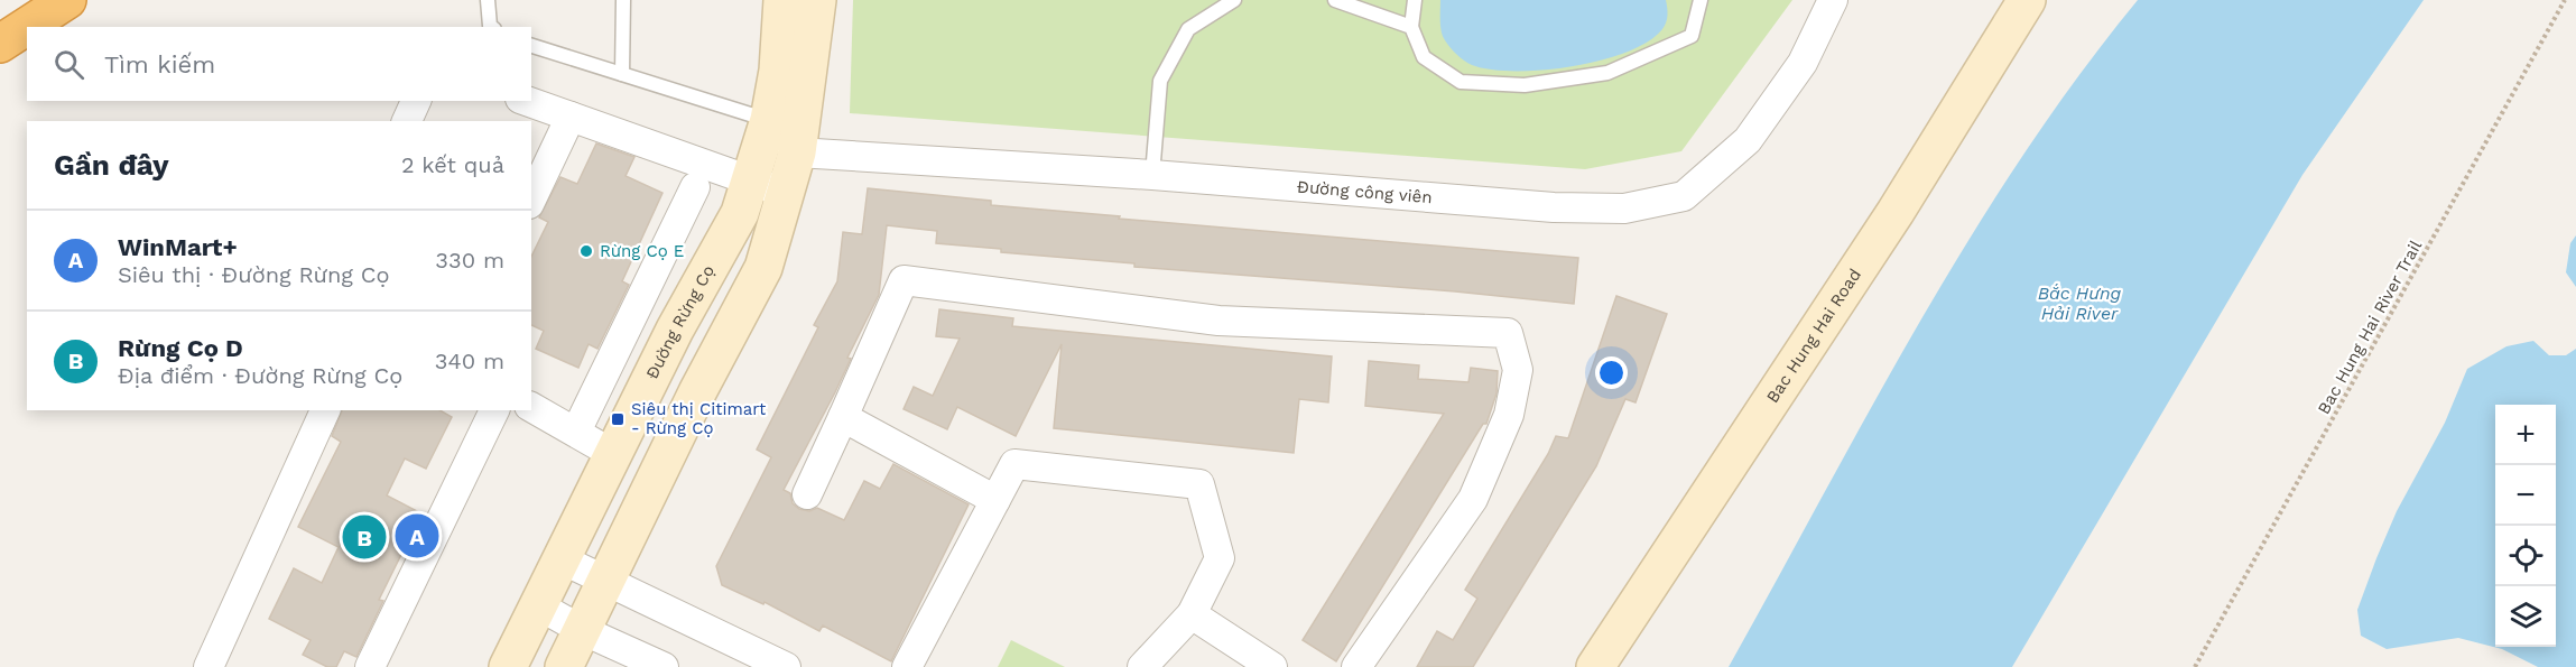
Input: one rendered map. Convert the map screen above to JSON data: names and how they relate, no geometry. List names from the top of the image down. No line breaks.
{"streets":{"street":["Đường công viên","Đường Rừng Cọ","Bac Hung Hai Road"],"path":["Bac Hung Hai River Trail"]},"water":["Bắc Hưng Hải River"],"places":{"other":["Rừng Cọ E"],"transit":["Siêu thị Citimart - Rừng Cọ"]},"page":{"search":"Tìm kiếm","heading":["Gần đây","2 kết quả"],"list":[{"mark":"A","name":"WinMart+","note":"Siêu thị · Đường Rừng Cọ","value":"330 m"},{"mark":"B","name":"Rừng Cọ D","note":"Địa điểm · Đường Rừng Cọ","value":"340 m"}],"map_buttons":["+","−"],"pins":["A","B"]}}
